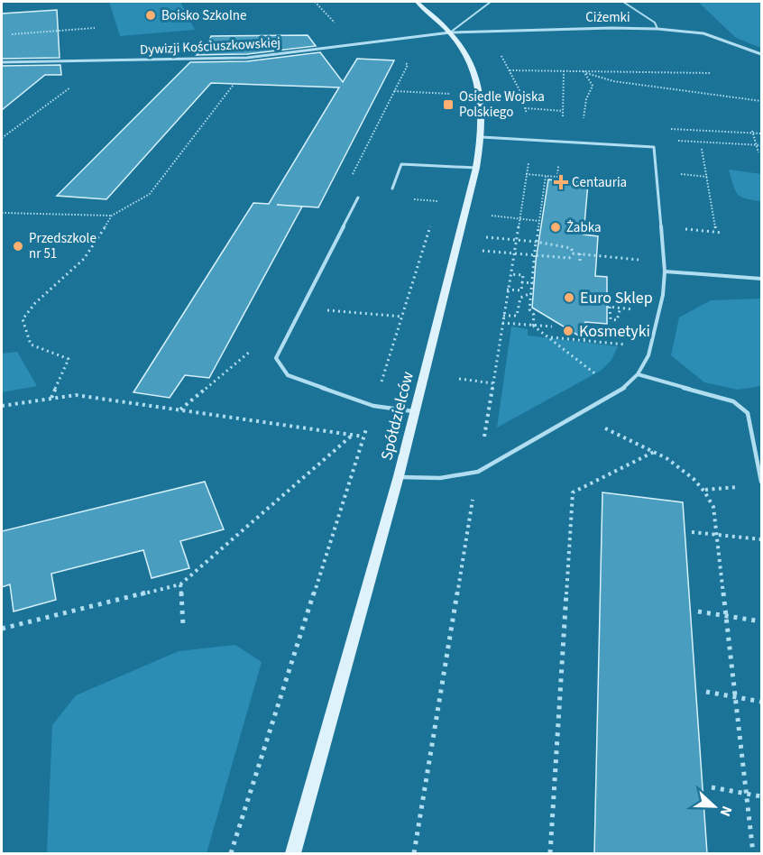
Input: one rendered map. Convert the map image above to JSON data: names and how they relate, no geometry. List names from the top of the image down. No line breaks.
{"streets":{"street":["Ciżemki","Dywizji Kościuszkowskiej","Spółdzielców"]},"crossings":[["Ciżemki","Dywizji Kościuszkowskiej"],["Ciżemki","Spółdzielców"],["Dywizji Kościuszkowskiej","Spółdzielców"]],"places":{"other":["Boisko Szkolne","Żabka","Przedszkole nr 51","Euro Sklep","Kosmetyki"],"transit":["Osiedle Wojska Polskiego"],"health":["Centauria"]},"north":"right"}
